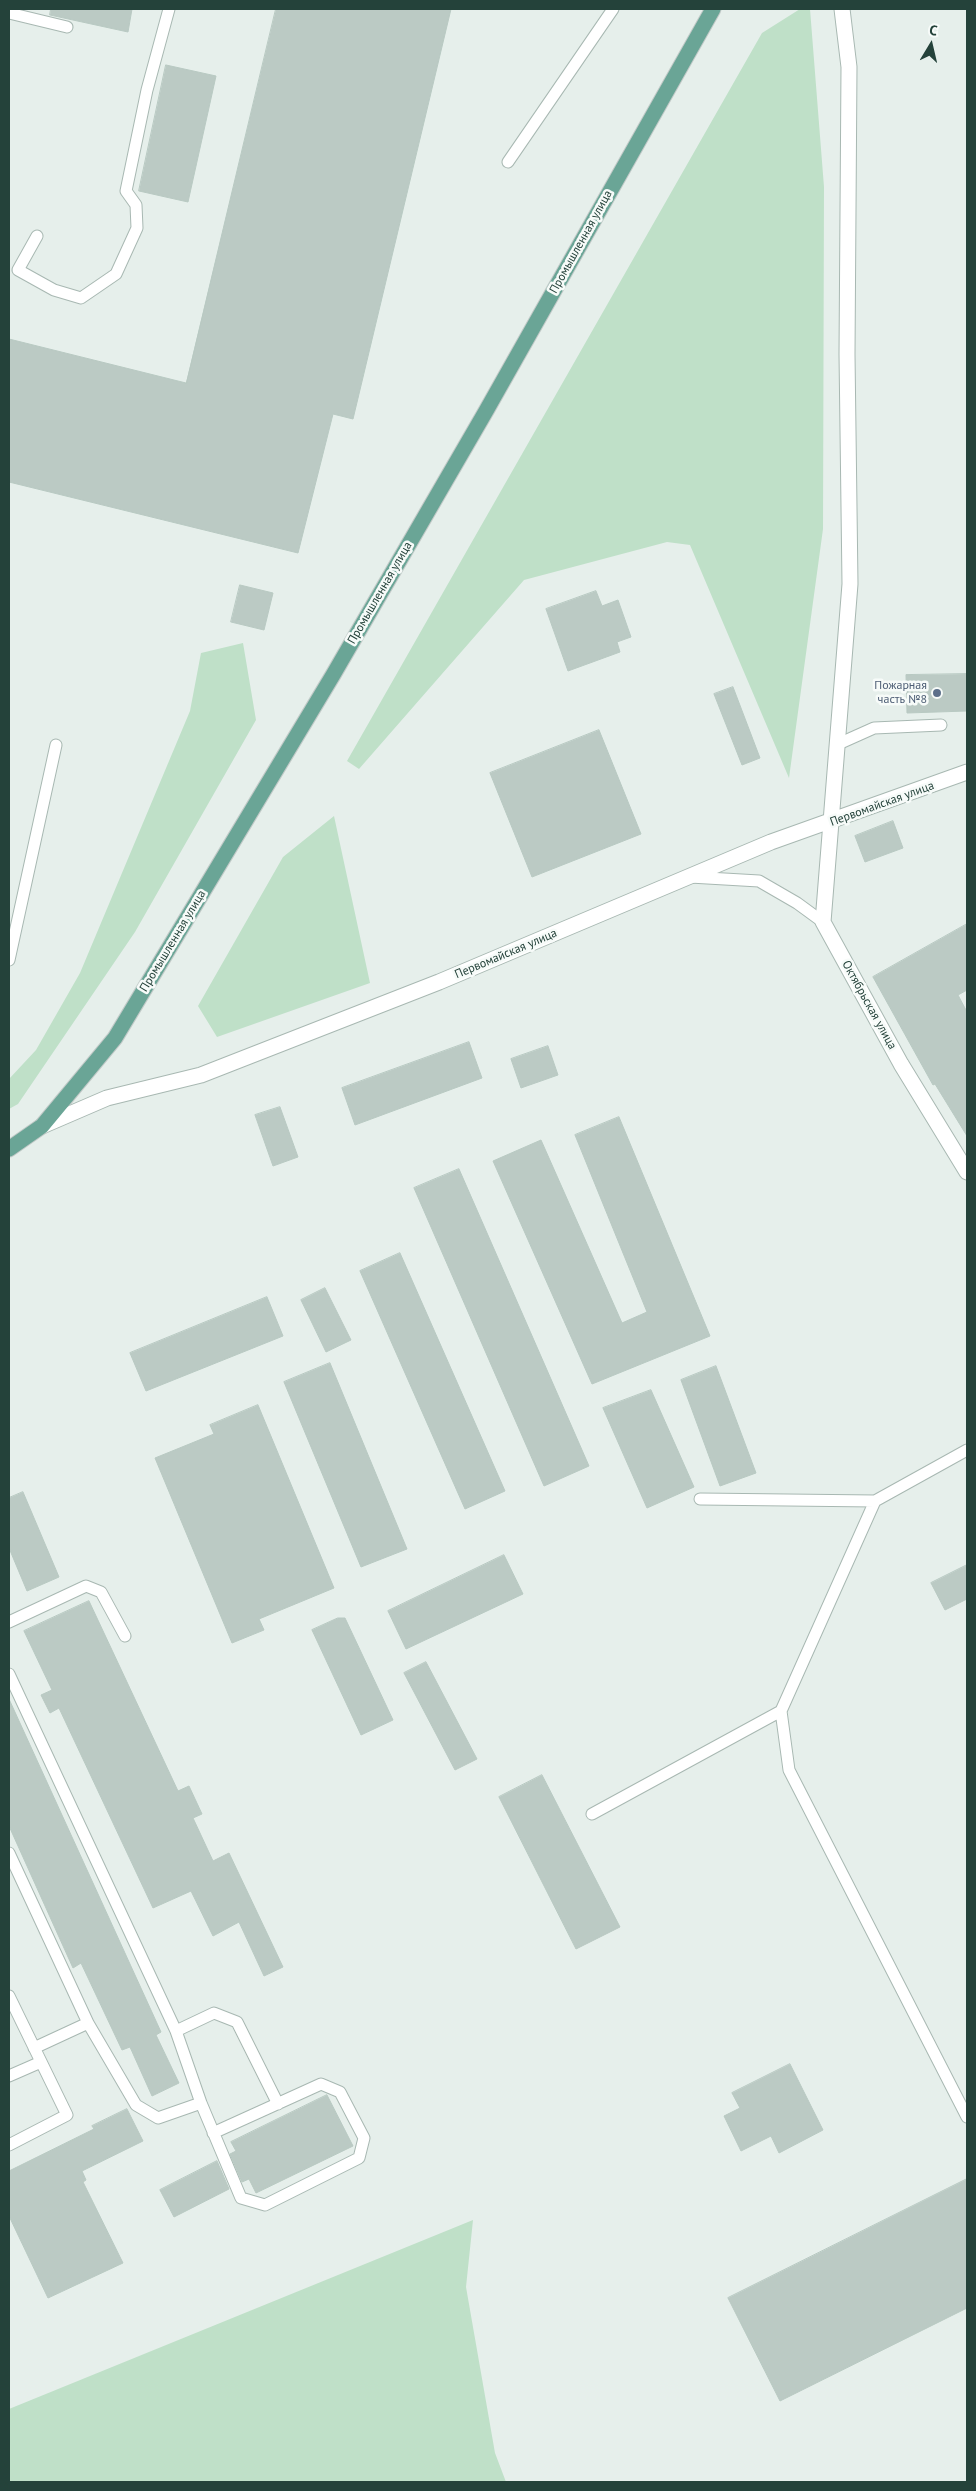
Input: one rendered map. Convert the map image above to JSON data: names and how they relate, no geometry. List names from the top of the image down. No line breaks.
{"streets":{"main road":["Промышленная улица"],"street":["Первомайская улица","Октябрьская улица"]},"crossings":[["Промышленная улица","Первомайская улица"]],"places":["Пожарная часть №8"],"north":"top"}
